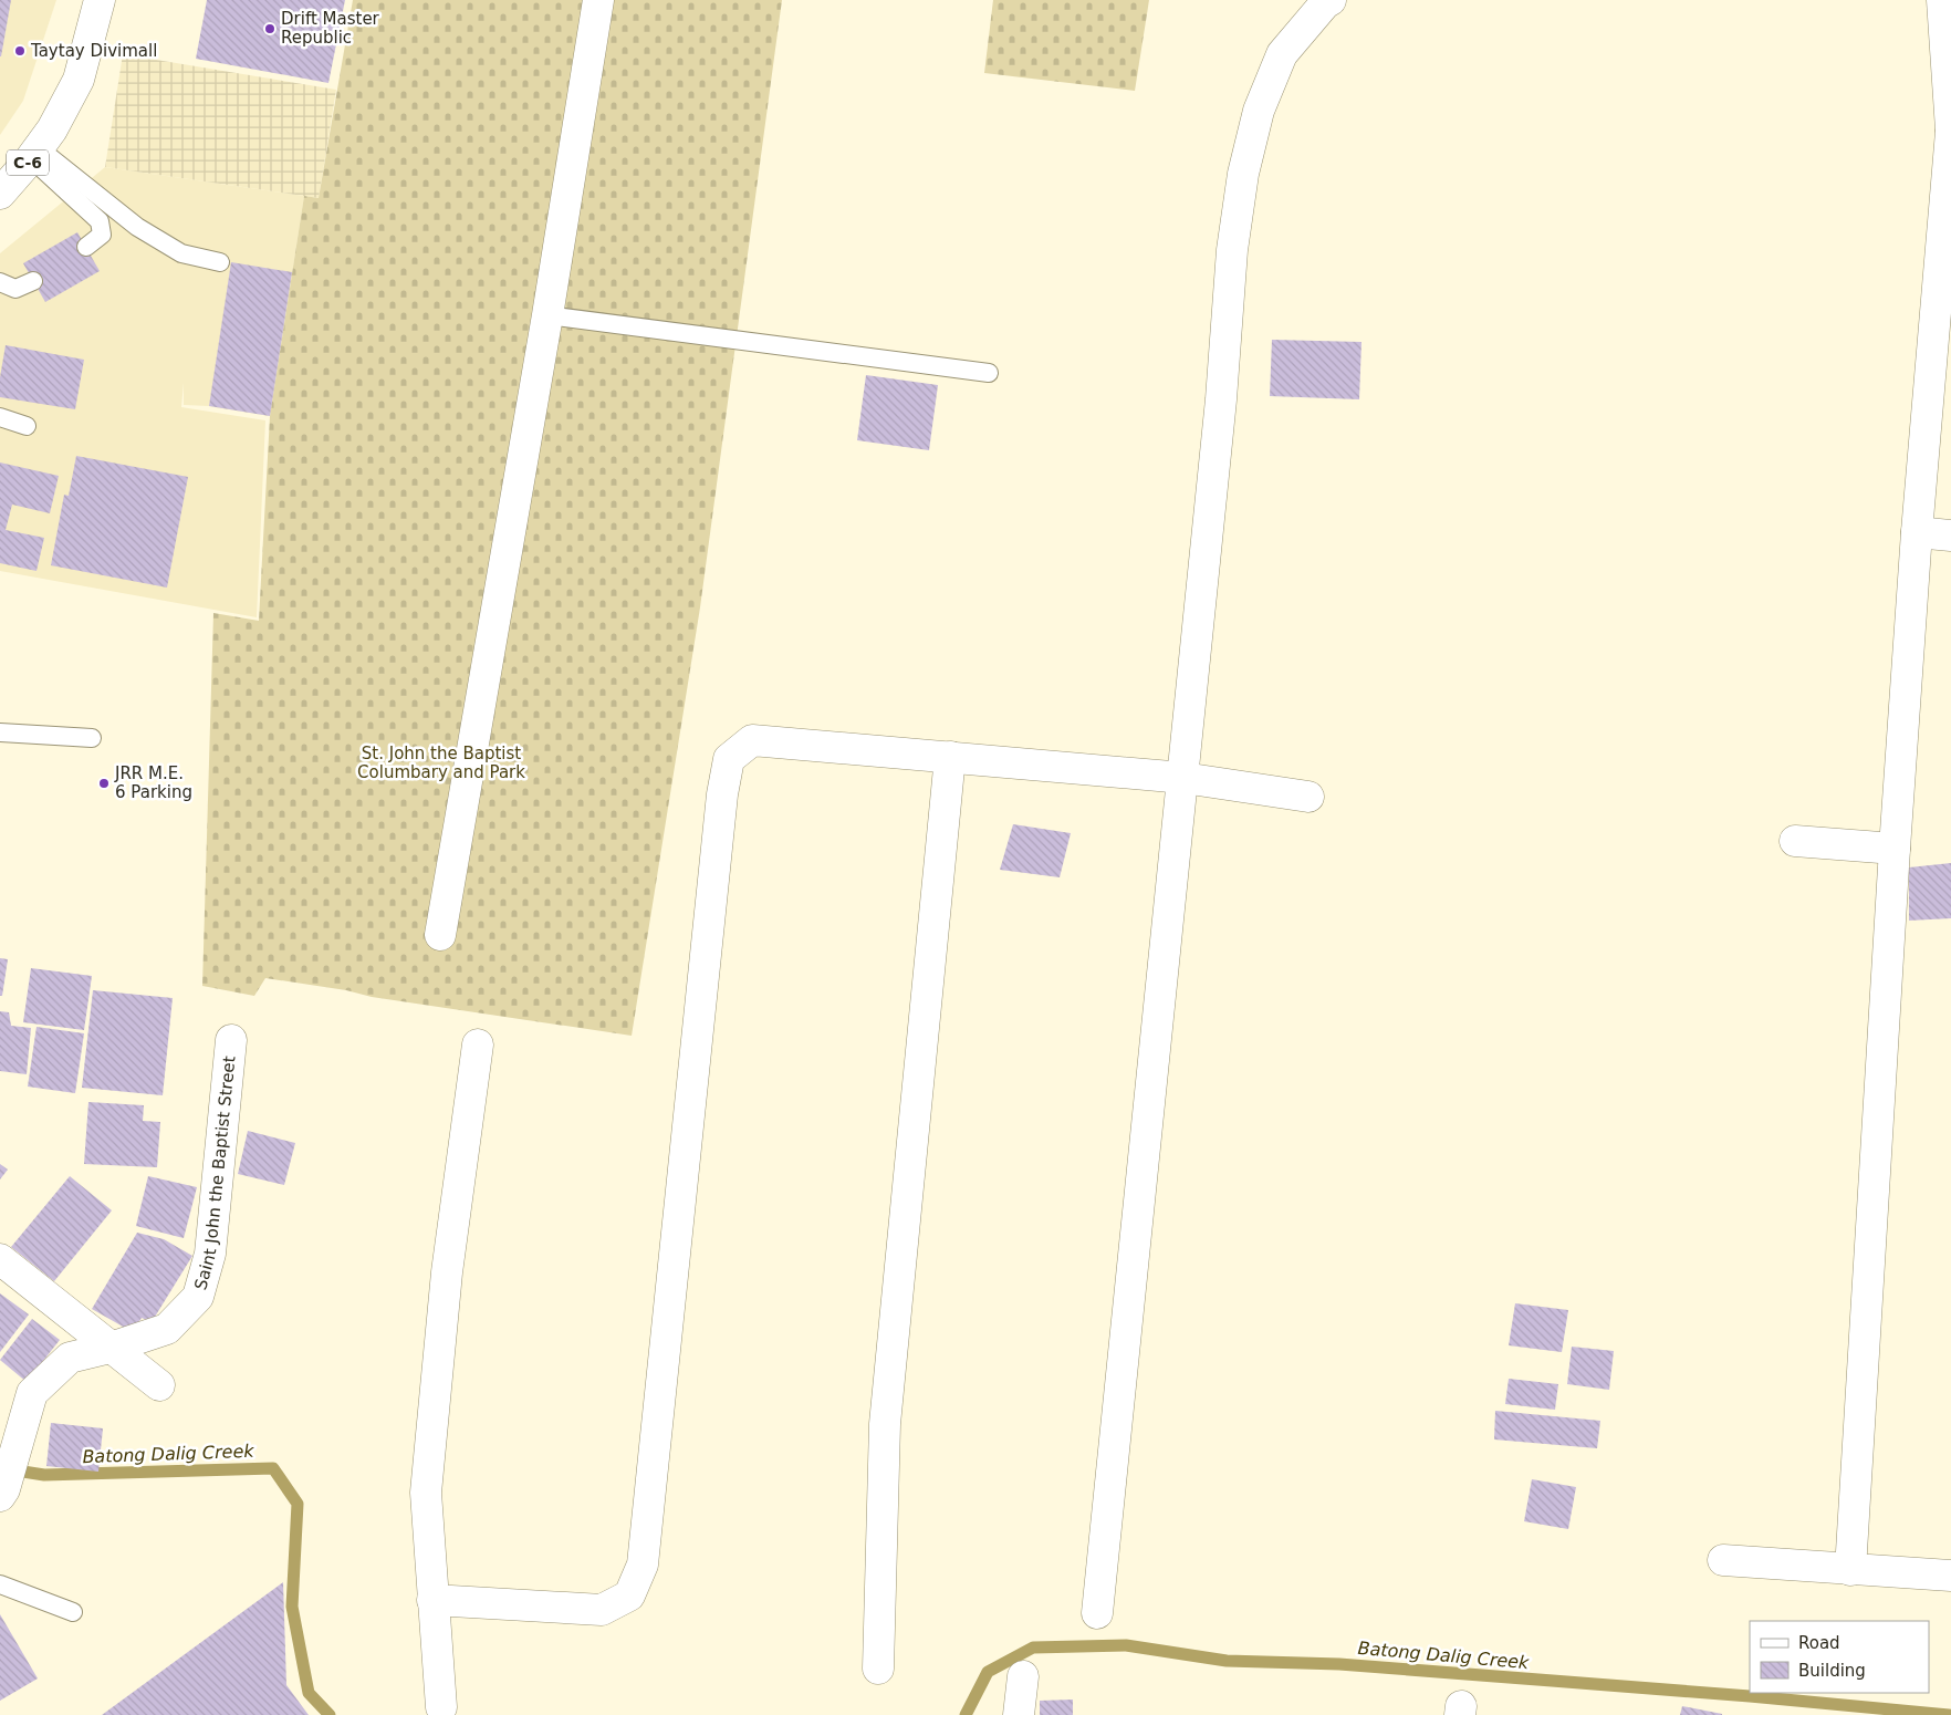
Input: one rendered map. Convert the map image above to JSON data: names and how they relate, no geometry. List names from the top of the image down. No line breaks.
{"streets":{"street":["C-6","Saint John the Baptist Street"]},"water":["Batong Dalig Creek"],"parks":["St. John the Baptist Columbary and Park"],"places":["Drift Master Republic","Taytay Divimall","JRR M.E. 6 Parking"],"legend":["Road","Building"]}
